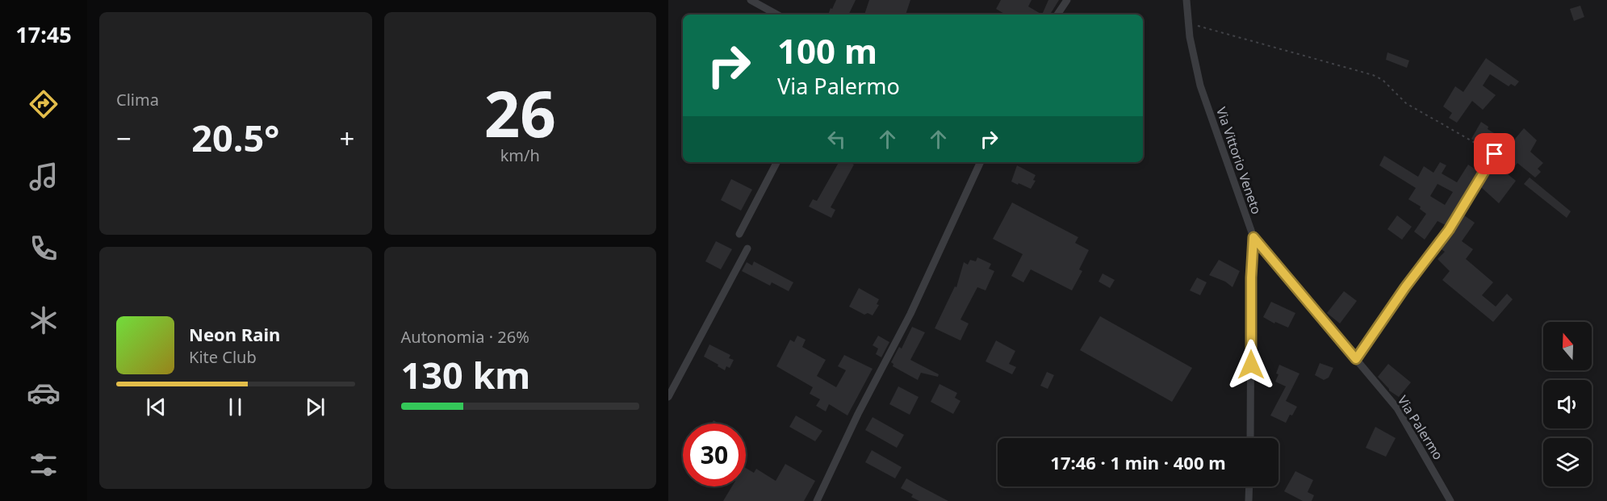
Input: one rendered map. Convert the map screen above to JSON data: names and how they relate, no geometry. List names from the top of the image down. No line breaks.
{"streets":{"street":["Via Vittorio Veneto","Via Palermo"]},"crossings":[["Via Vittorio Veneto","Via Palermo"]],"north":"top","page":{"tabs":"17:45","tile":["Clima",["26","km/h"],["Autonomia · 26%","130 km"]],"turn":["100 m","Via Palermo"],"heat":["−","20.5°","+"],"song":["Neon Rain","Kite Club"],"limit":"30","trip":"17:46 · 1 min · 400 m"}}
